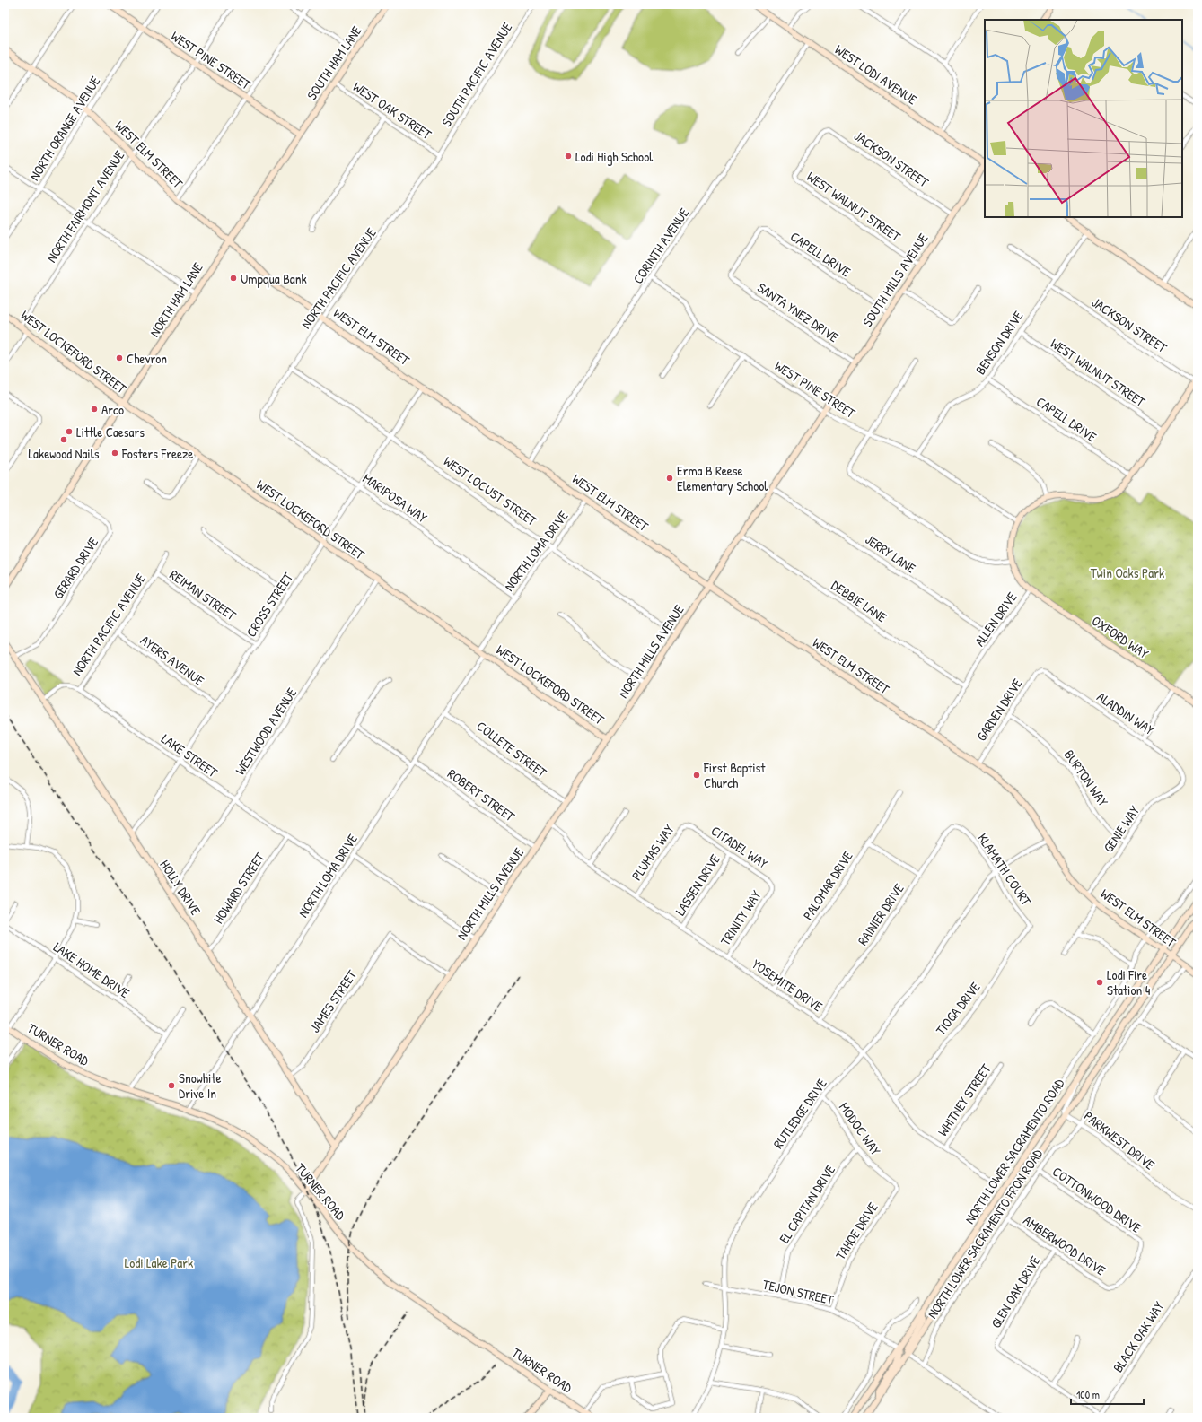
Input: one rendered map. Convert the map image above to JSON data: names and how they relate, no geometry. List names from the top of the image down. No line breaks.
{"streets":{"street":["WEST PINE STREET","SOUTH HAM LANE","SOUTH PACIFIC AVENUE","WEST LODI AVENUE","WEST OAK STREET","NORTH ORANGE AVENUE","WEST ELM STREET","JACKSON STREET","NORTH FAIRMONT AVENUE","WEST WALNUT STREET","CORINTH AVENUE","CAPELL DRIVE","NORTH PACIFIC AVENUE","SOUTH MILLS AVENUE","NORTH HAM LANE","SANTA YNEZ DRIVE","BENSON DRIVE","WEST LOCKEFORD STREET","WEST LOCUST STREET","MARIPOSA WAY","NORTH LOMA DRIVE","JERRY LANE","GERARD DRIVE","REIMAN STREET","DEBBIE LANE","CROSS STREET","ALLEN DRIVE","OXFORD WAY","NORTH MILLS AVENUE","AYERS AVENUE","GARDEN DRIVE","ALADDIN WAY","WESTWOOD AVENUE","COLLETE STREET","LAKE STREET","BURTON WAY","ROBERT STREET","GENIE WAY","CITADEL WAY","PLUMAS WAY","KLAMATH COURT","LASSEN DRIVE","PALOMAR DRIVE","HOLLY DRIVE","HOWARD STREET","RAINIER DRIVE","TRINITY WAY","LAKE HOME DRIVE","YOSEMITE DRIVE","JAMES STREET","TIOGA DRIVE","TURNER ROAD","WHITNEY STREET","RUTLEDGE DRIVE","MODOC WAY","PARKWEST DRIVE","NORTH LOWER SACRAMENTO ROAD","COTTONWOOD DRIVE","EL CAPITAN DRIVE","TAHOE DRIVE","NORTH LOWER SACRAMENTO FRON ROAD","AMBERWOOD DRIVE","TEJON STREET","GLEN OAK DRIVE","BLACK OAK WAY"]},"crossings":[["WEST PINE STREET","SOUTH HAM LANE"],["WEST PINE STREET","NORTH ORANGE AVENUE"],["WEST PINE STREET","NORTH FAIRMONT AVENUE"],["WEST PINE STREET","CORINTH AVENUE"],["WEST PINE STREET","SOUTH MILLS AVENUE"],["WEST PINE STREET","NORTH HAM LANE"],["WEST PINE STREET","BENSON DRIVE"],["WEST PINE STREET","ALLEN DRIVE"],["WEST PINE STREET","NORTH MILLS AVENUE"],["SOUTH HAM LANE","WEST OAK STREET"],["SOUTH HAM LANE","NORTH HAM LANE"],["SOUTH PACIFIC AVENUE","WEST OAK STREET"],["SOUTH PACIFIC AVENUE","NORTH PACIFIC AVENUE"],["WEST LODI AVENUE","CORINTH AVENUE"],["WEST OAK STREET","NORTH PACIFIC AVENUE"],["NORTH ORANGE AVENUE","WEST ELM STREET"],["WEST ELM STREET","NORTH FAIRMONT AVENUE"],["WEST ELM STREET","CORINTH AVENUE"],["WEST ELM STREET","NORTH PACIFIC AVENUE"],["WEST ELM STREET","NORTH HAM LANE"],["WEST ELM STREET","NORTH LOMA DRIVE"],["WEST ELM STREET","CROSS STREET"],["WEST ELM STREET","ALLEN DRIVE"],["WEST ELM STREET","NORTH MILLS AVENUE"],["WEST ELM STREET","GARDEN DRIVE"],["WEST ELM STREET","GENIE WAY"],["WEST ELM STREET","RUTLEDGE DRIVE"],["WEST ELM STREET","NORTH LOWER SACRAMENTO ROAD"],["WEST ELM STREET","NORTH LOWER SACRAMENTO FRON ROAD"],["JACKSON STREET","WEST WALNUT STREET"],["JACKSON STREET","SOUTH MILLS AVENUE"],["JACKSON STREET","BENSON DRIVE"],["JACKSON STREET","ALLEN DRIVE"],["NORTH FAIRMONT AVENUE","WEST LOCKEFORD STREET"],["WEST WALNUT STREET","SOUTH MILLS AVENUE"],["WEST WALNUT STREET","BENSON DRIVE"],["WEST WALNUT STREET","ALLEN DRIVE"],["CAPELL DRIVE","SOUTH MILLS AVENUE"],["CAPELL DRIVE","SANTA YNEZ DRIVE"],["CAPELL DRIVE","BENSON DRIVE"],["CAPELL DRIVE","ALLEN DRIVE"],["NORTH PACIFIC AVENUE","WEST LOCUST STREET"],["NORTH PACIFIC AVENUE","MARIPOSA WAY"],["NORTH PACIFIC AVENUE","REIMAN STREET"],["NORTH PACIFIC AVENUE","AYERS AVENUE"],["NORTH PACIFIC AVENUE","LAKE STREET"],["NORTH PACIFIC AVENUE","HOLLY DRIVE"],["SOUTH MILLS AVENUE","SANTA YNEZ DRIVE"],["SOUTH MILLS AVENUE","NORTH MILLS AVENUE"],["NORTH HAM LANE","WEST LOCKEFORD STREET"],["NORTH HAM LANE","GERARD DRIVE"],["WEST LOCKEFORD STREET","NORTH LOMA DRIVE"],["WEST LOCKEFORD STREET","CROSS STREET"],["WEST LOCKEFORD STREET","NORTH MILLS AVENUE"],["WEST LOCKEFORD STREET","WESTWOOD AVENUE"],["WEST LOCUST STREET","NORTH LOMA DRIVE"],["WEST LOCUST STREET","CROSS STREET"],["WEST LOCUST STREET","NORTH MILLS AVENUE"],["MARIPOSA WAY","NORTH LOMA DRIVE"],["MARIPOSA WAY","CROSS STREET"],["NORTH LOMA DRIVE","COLLETE STREET"],["NORTH LOMA DRIVE","LAKE STREET"],["NORTH LOMA DRIVE","ROBERT STREET"],["NORTH LOMA DRIVE","HOLLY DRIVE"],["NORTH LOMA DRIVE","TURNER ROAD"],["JERRY LANE","ALLEN DRIVE"],["JERRY LANE","NORTH MILLS AVENUE"],["GERARD DRIVE","HOLLY DRIVE"],["REIMAN STREET","CROSS STREET"],["DEBBIE LANE","ALLEN DRIVE"],["DEBBIE LANE","NORTH MILLS AVENUE"],["CROSS STREET","AYERS AVENUE"],["CROSS STREET","LAKE STREET"],["CROSS STREET","HOLLY DRIVE"],["ALLEN DRIVE","OXFORD WAY"],["NORTH MILLS AVENUE","COLLETE STREET"],["NORTH MILLS AVENUE","ROBERT STREET"],["NORTH MILLS AVENUE","HOLLY DRIVE"],["NORTH MILLS AVENUE","YOSEMITE DRIVE"],["NORTH MILLS AVENUE","JAMES STREET"],["NORTH MILLS AVENUE","TURNER ROAD"],["GARDEN DRIVE","ALADDIN WAY"],["GARDEN DRIVE","BURTON WAY"],["ALADDIN WAY","GENIE WAY"],["WESTWOOD AVENUE","LAKE STREET"],["WESTWOOD AVENUE","HOLLY DRIVE"],["LAKE STREET","HOWARD STREET"],["BURTON WAY","GENIE WAY"],["CITADEL WAY","PLUMAS WAY"],["CITADEL WAY","LASSEN DRIVE"],["CITADEL WAY","TRINITY WAY"],["PLUMAS WAY","YOSEMITE DRIVE"],["KLAMATH COURT","RAINIER DRIVE"],["KLAMATH COURT","TIOGA DRIVE"],["KLAMATH COURT","RUTLEDGE DRIVE"],["LASSEN DRIVE","YOSEMITE DRIVE"],["PALOMAR DRIVE","YOSEMITE DRIVE"],["HOLLY DRIVE","HOWARD STREET"],["HOLLY DRIVE","JAMES STREET"],["RAINIER DRIVE","YOSEMITE DRIVE"],["TRINITY WAY","YOSEMITE DRIVE"],["YOSEMITE DRIVE","TIOGA DRIVE"],["YOSEMITE DRIVE","WHITNEY STREET"],["YOSEMITE DRIVE","RUTLEDGE DRIVE"],["YOSEMITE DRIVE","NORTH LOWER SACRAMENTO FRON ROAD"],["RUTLEDGE DRIVE","MODOC WAY"],["RUTLEDGE DRIVE","TEJON STREET"],["MODOC WAY","EL CAPITAN DRIVE"],["MODOC WAY","TAHOE DRIVE"],["PARKWEST DRIVE","NORTH LOWER SACRAMENTO ROAD"],["PARKWEST DRIVE","NORTH LOWER SACRAMENTO FRON ROAD"],["NORTH LOWER SACRAMENTO ROAD","TEJON STREET"],["COTTONWOOD DRIVE","NORTH LOWER SACRAMENTO FRON ROAD"],["COTTONWOOD DRIVE","AMBERWOOD DRIVE"],["EL CAPITAN DRIVE","TEJON STREET"],["TAHOE DRIVE","TEJON STREET"],["NORTH LOWER SACRAMENTO FRON ROAD","AMBERWOOD DRIVE"],["NORTH LOWER SACRAMENTO FRON ROAD","TEJON STREET"],["AMBERWOOD DRIVE","GLEN OAK DRIVE"]],"parks":["Twin Oaks Park","Lodi Lake Park"],"places":["Lodi High School","Umpqua Bank","Chevron","Arco","Little Caesars","Lakewood Nails","Fosters Freeze","Erma B Reese Elementary School","First Baptist Church","Lodi Fire Station 4","Snowhite Drive In"],"scale_bar":"100 m"}
